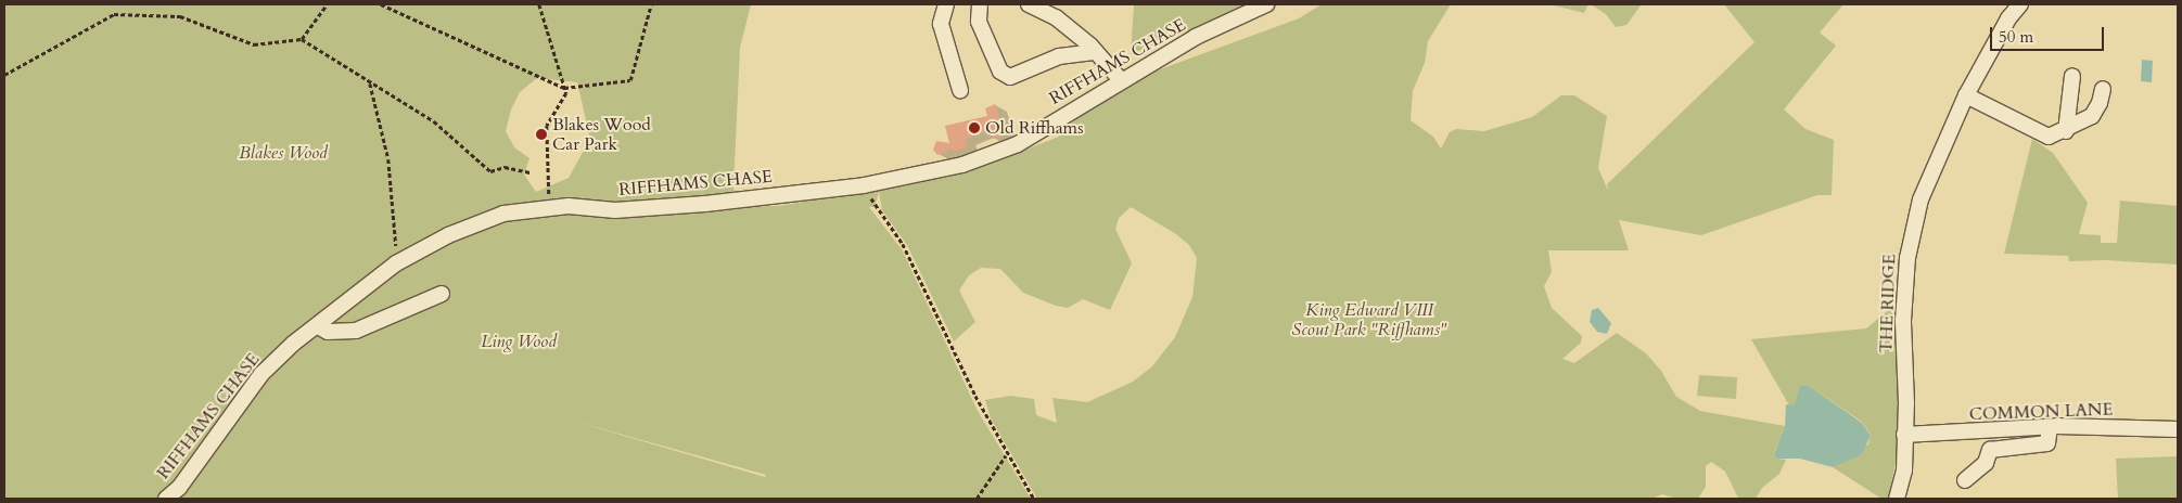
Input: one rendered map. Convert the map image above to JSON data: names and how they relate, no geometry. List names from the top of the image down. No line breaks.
{"streets":{"street":["RIFFHAMS CHASE","THE RIDGE","COMMON LANE"]},"crossings":[["THE RIDGE","COMMON LANE"]],"parks":["Blakes Wood","King Edward VIII Scout Park \"Riffhams\"","Ling Wood"],"places":["Old Riffhams","Blakes Wood Car Park"],"scale_bar":"50 m"}
